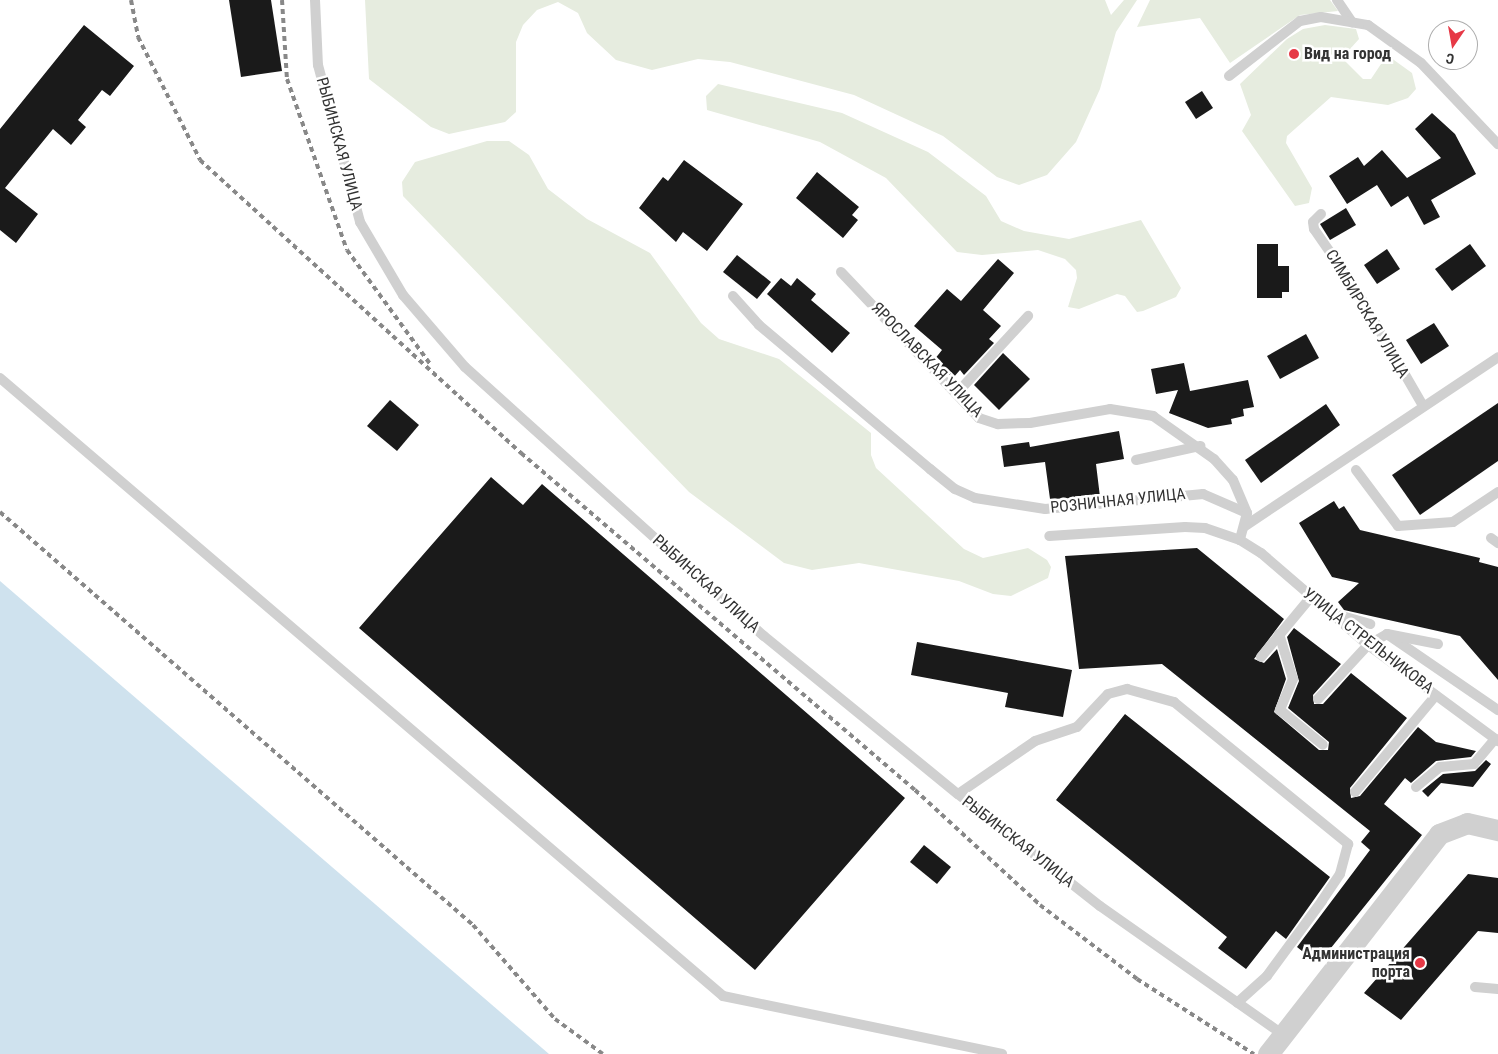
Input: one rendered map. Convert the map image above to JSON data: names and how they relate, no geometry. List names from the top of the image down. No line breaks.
{"streets":{"lane":["РЫБИНСКАЯ УЛИЦА","СИМБИРСКАЯ УЛИЦА","ЯРОСЛАВСКАЯ УЛИЦА","РОЗНИЧНАЯ УЛИЦА","УЛИЦА СТРЕЛЬНИКОВА"]},"crossings":[["ЯРОСЛАВСКАЯ УЛИЦА","РОЗНИЧНАЯ УЛИЦА"]],"places":["Вид на город","Администрация порта"],"north":"bottom"}
